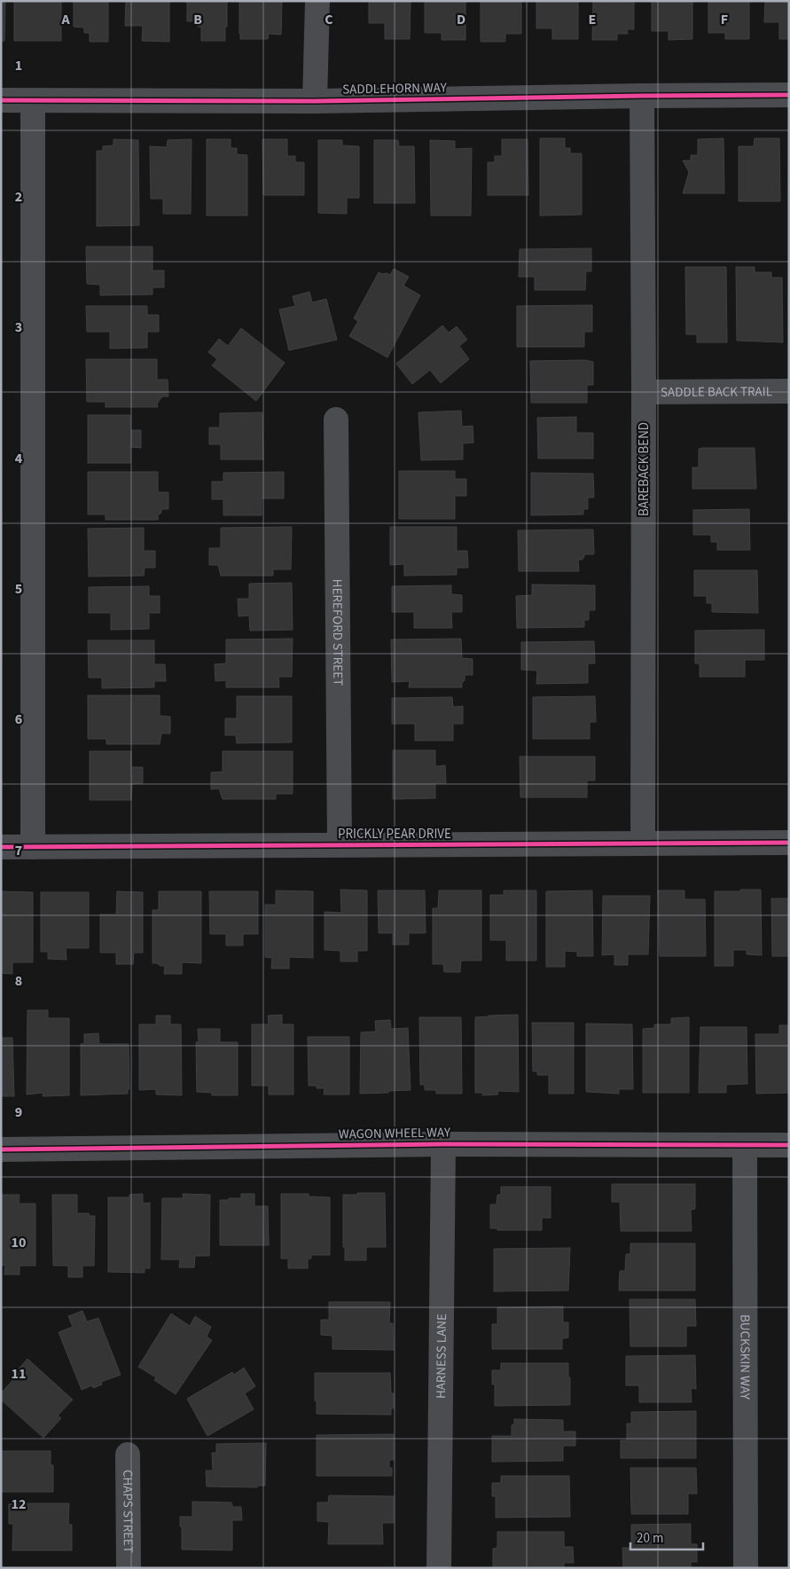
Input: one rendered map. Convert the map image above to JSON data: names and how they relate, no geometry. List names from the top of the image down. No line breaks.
{"streets":{"street":["SADDLEHORN WAY","SADDLE BACK TRAIL","BAREBACK BEND","HEREFORD STREET","PRICKLY PEAR DRIVE","WAGON WHEEL WAY","HARNESS LANE","BUCKSKIN WAY","CHAPS STREET"]},"crossings":[["SADDLEHORN WAY","BAREBACK BEND"],["SADDLE BACK TRAIL","BAREBACK BEND"],["BAREBACK BEND","PRICKLY PEAR DRIVE"],["HEREFORD STREET","PRICKLY PEAR DRIVE"],["WAGON WHEEL WAY","HARNESS LANE"],["WAGON WHEEL WAY","BUCKSKIN WAY"]],"scale_bar":"20 m","grid":{"columns":["A","B","C","D","E","F"],"rows":["1","2","3","4","5","6","7","8","9","10","11","12"]}}
